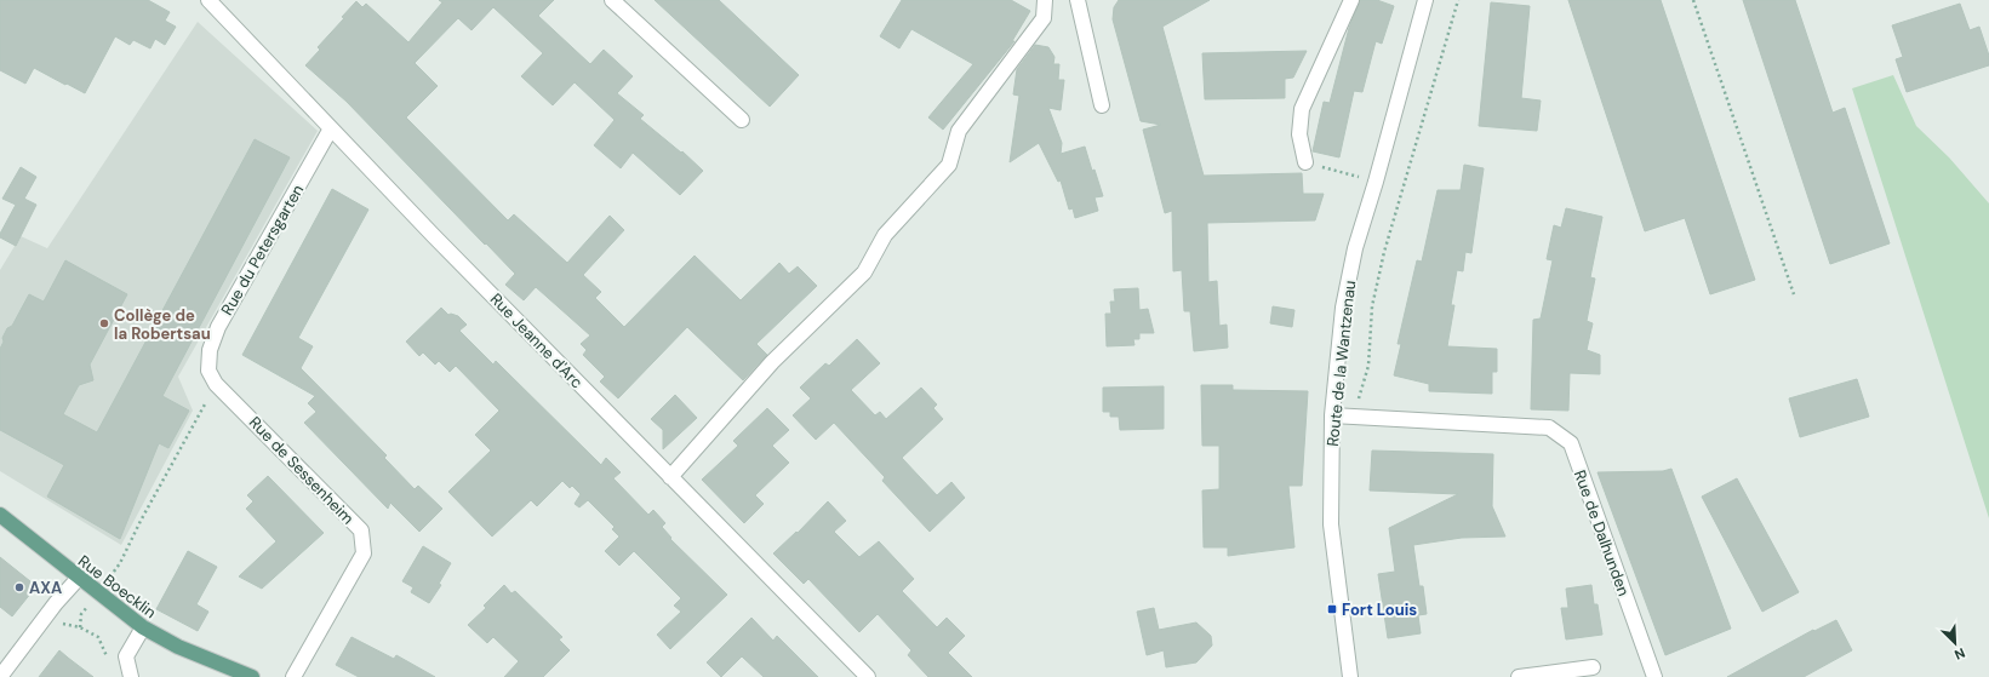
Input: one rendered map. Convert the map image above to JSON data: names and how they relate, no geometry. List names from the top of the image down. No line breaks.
{"streets":{"main road":["Rue Boecklin"],"street":["Rue du Petersgarten","Rue Jeanne d'Arc","Route de la Wantzenau","Rue de Sessenheim","Rue de Dalhunden"]},"crossings":[["Rue du Petersgarten","Rue Jeanne d'Arc"],["Rue du Petersgarten","Rue de Sessenheim"],["Route de la Wantzenau","Rue de Dalhunden"]],"places":{"other":["Collège de la Robertsau","AXA"],"transit":["Fort Louis"]},"north":"bottom right"}
